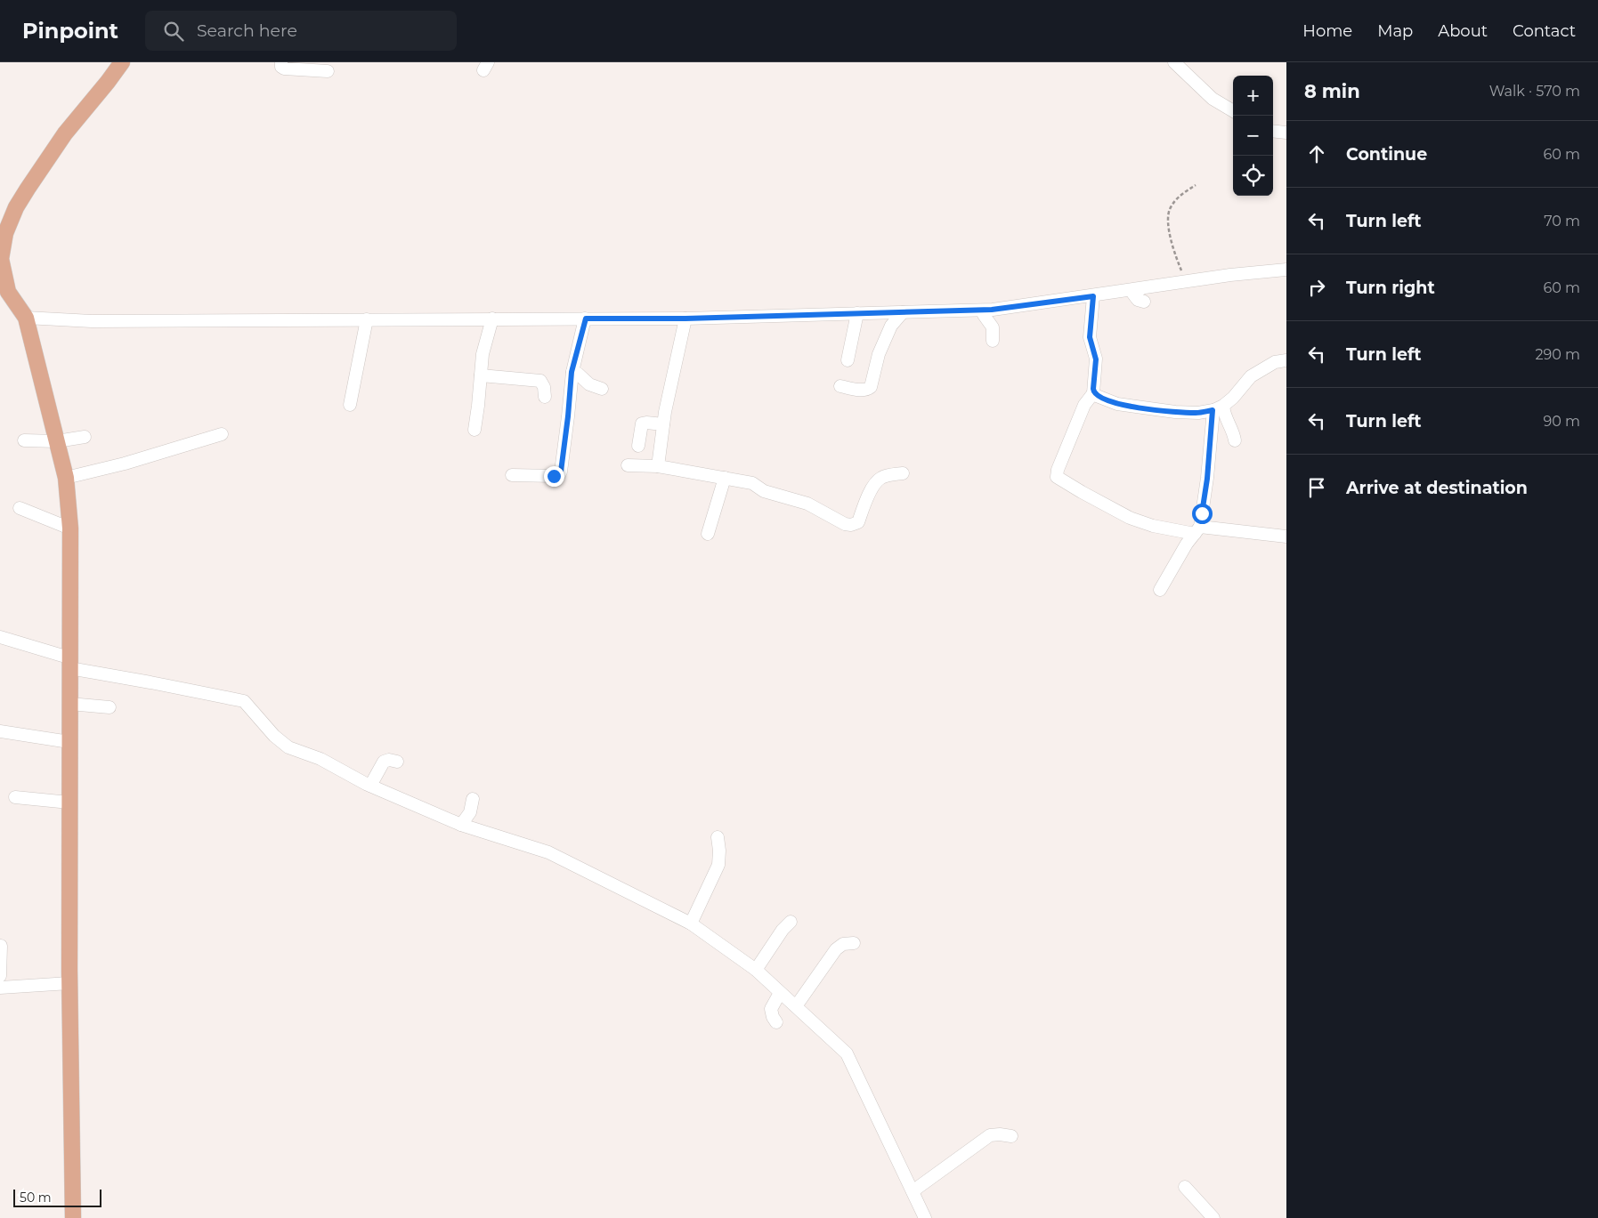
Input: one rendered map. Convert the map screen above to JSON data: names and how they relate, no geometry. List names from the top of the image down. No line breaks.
{"scale_bar":"50 m","page":{"header":"Pinpoint","search":"Search here","nav":["Home","Map","About","Contact"],"heading":["8 min","Walk · 570 m"],"map_buttons":["+","−"],"list":[["Continue","60 m"],["Turn left","70 m"],["Turn right","60 m"],["Turn left","290 m"],["Turn left","90 m"],"Arrive at destination"],"scale":"50 m"}}
